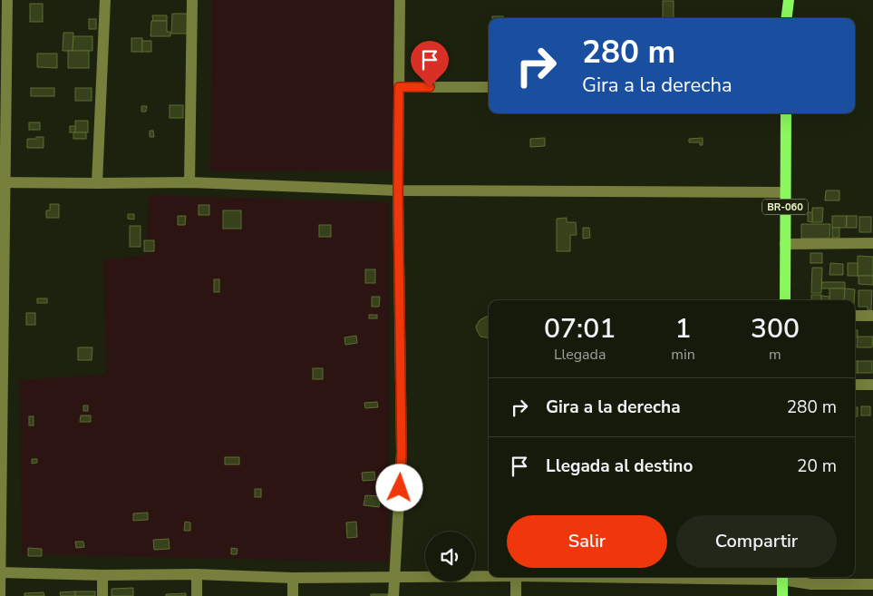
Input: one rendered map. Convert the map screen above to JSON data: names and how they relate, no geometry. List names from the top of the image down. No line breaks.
{"streets":{"main road":["BR-060"]},"page":{"turn":["280 m","Gira a la derecha"],"eta":["07:01","Llegada","1","min","300","m"],"list":[{"name":"Gira a la derecha","value":"280 m"},{"name":"Llegada al destino","value":"20 m"}],"buttons":["Salir","Compartir"]}}
